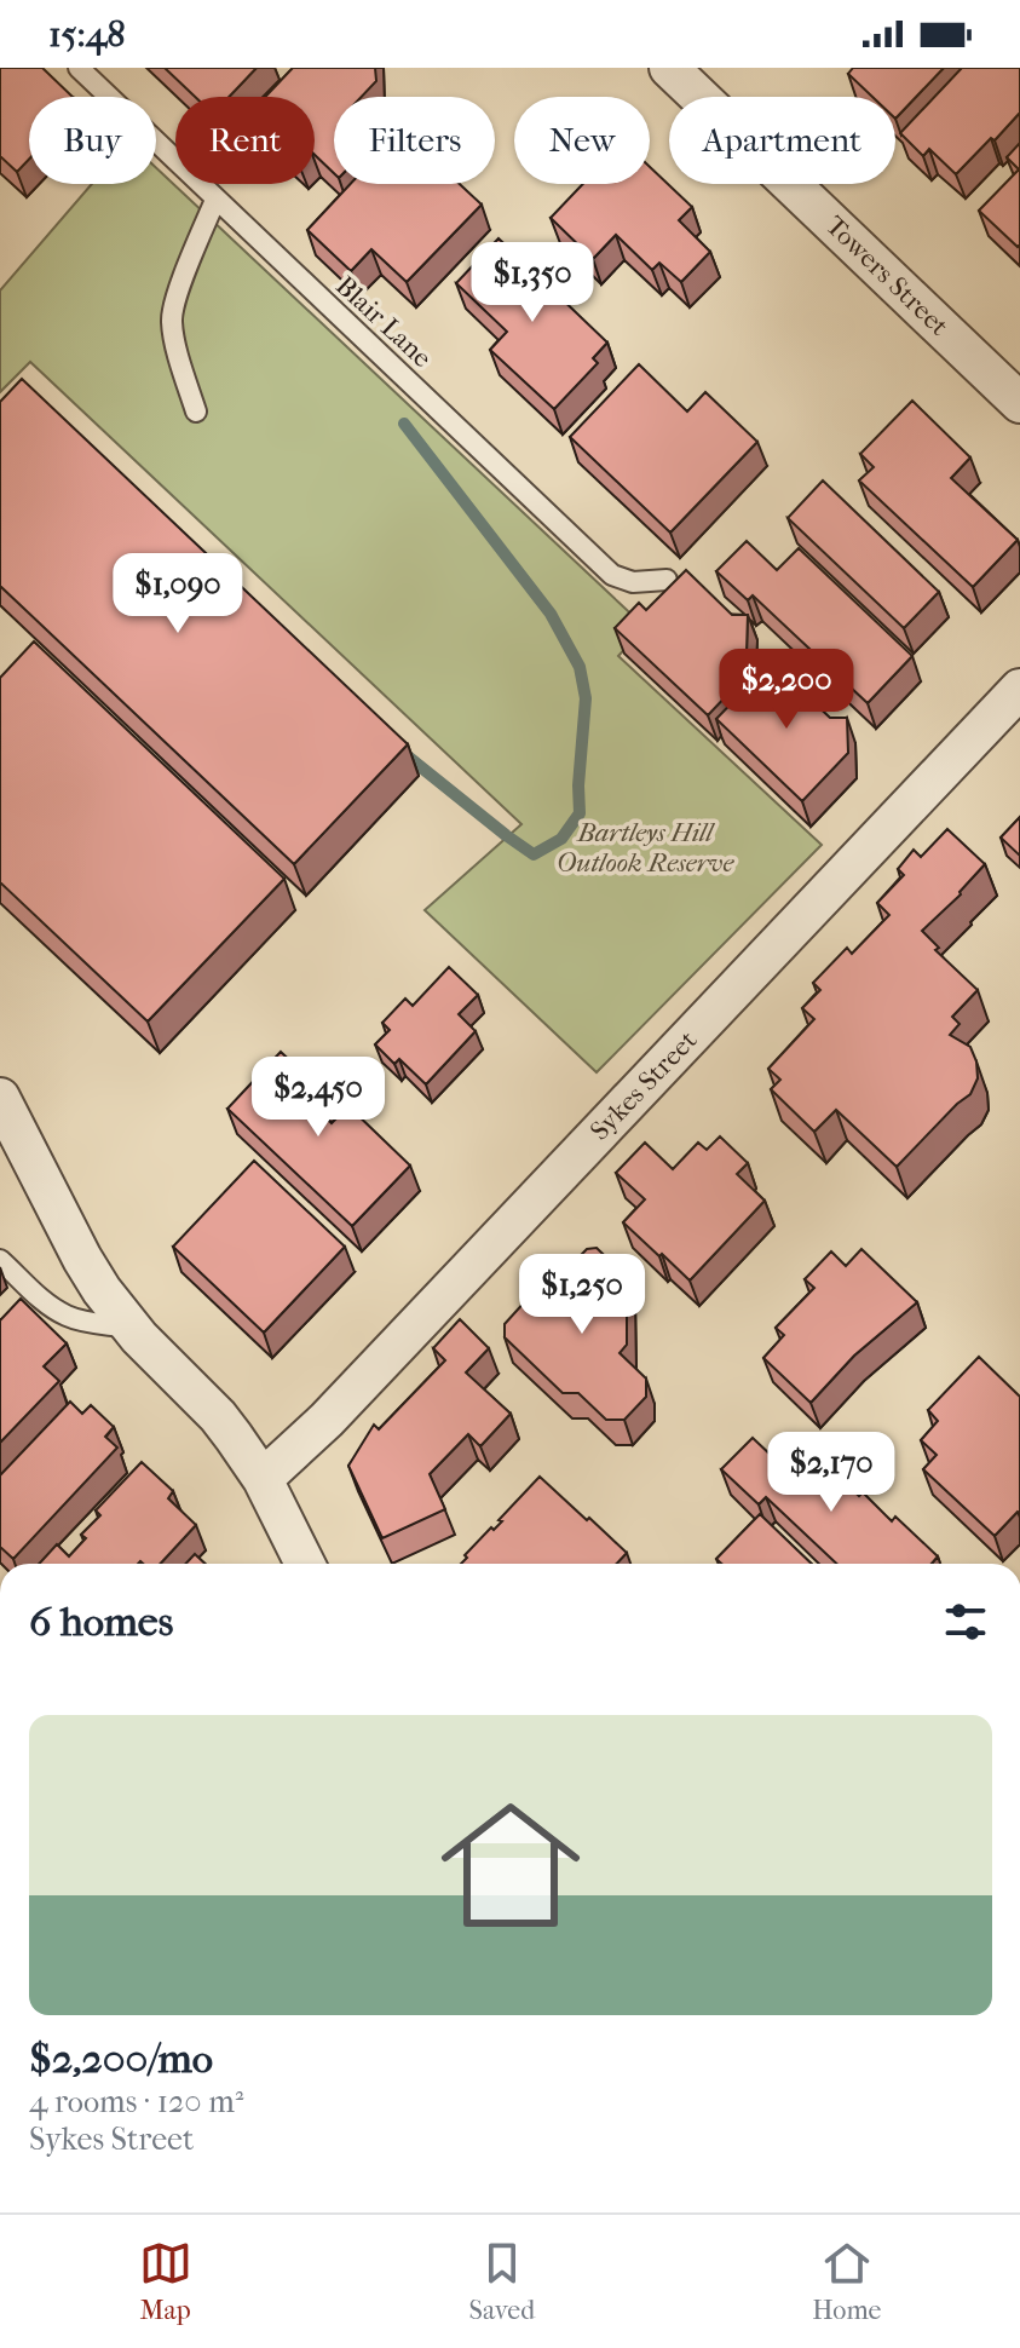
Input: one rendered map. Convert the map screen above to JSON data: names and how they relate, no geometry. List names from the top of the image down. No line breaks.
{"streets":{"street":["Towers Street","Sykes Street"],"lane":["Blair Lane"]},"parks":["Bartleys Hill Outlook Reserve"],"page":{"status":"15:48","chip":["Buy","Rent","Filters","New","Apartment"],"price":["$1,350","$1,090","$2,200","$2,450","$1,250","$2,170"],"heading":"6 homes","list":[{"name":"$2,200/mo","note":"4 rooms · 120 m² · Sykes Street"}],"tabs":["Map","Saved","Home"]}}
